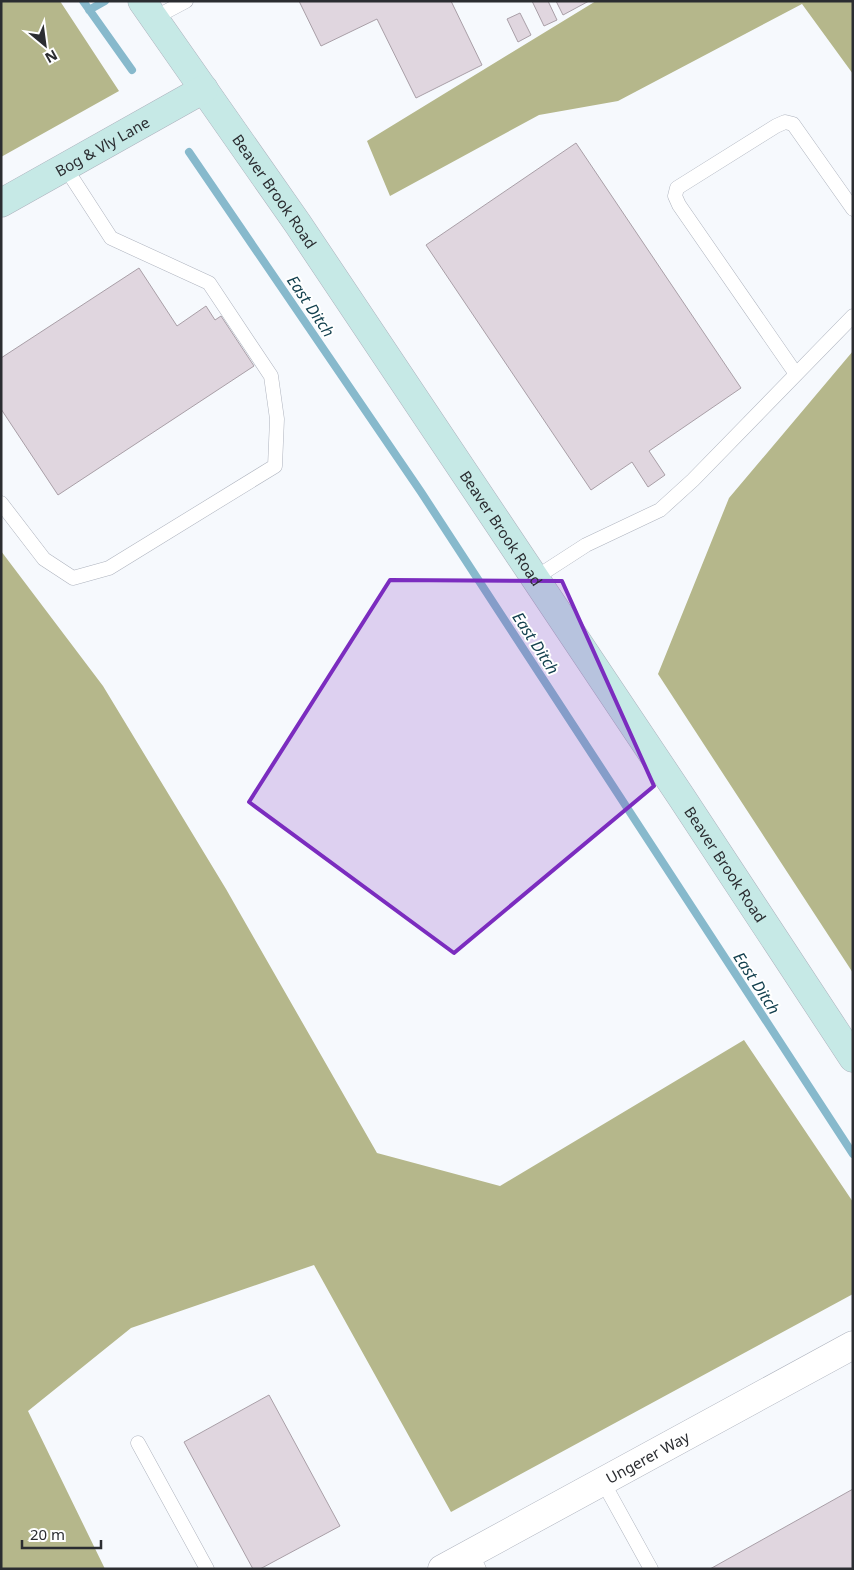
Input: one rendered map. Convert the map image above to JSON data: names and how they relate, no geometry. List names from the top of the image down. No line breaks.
{"streets":{"street":["Bog & Vly Lane","Beaver Brook Road","Ungerer Way"]},"crossings":[["Bog & Vly Lane","Beaver Brook Road"]],"water":["East Ditch"],"scale_bar":"20 m","north":"bottom right"}
